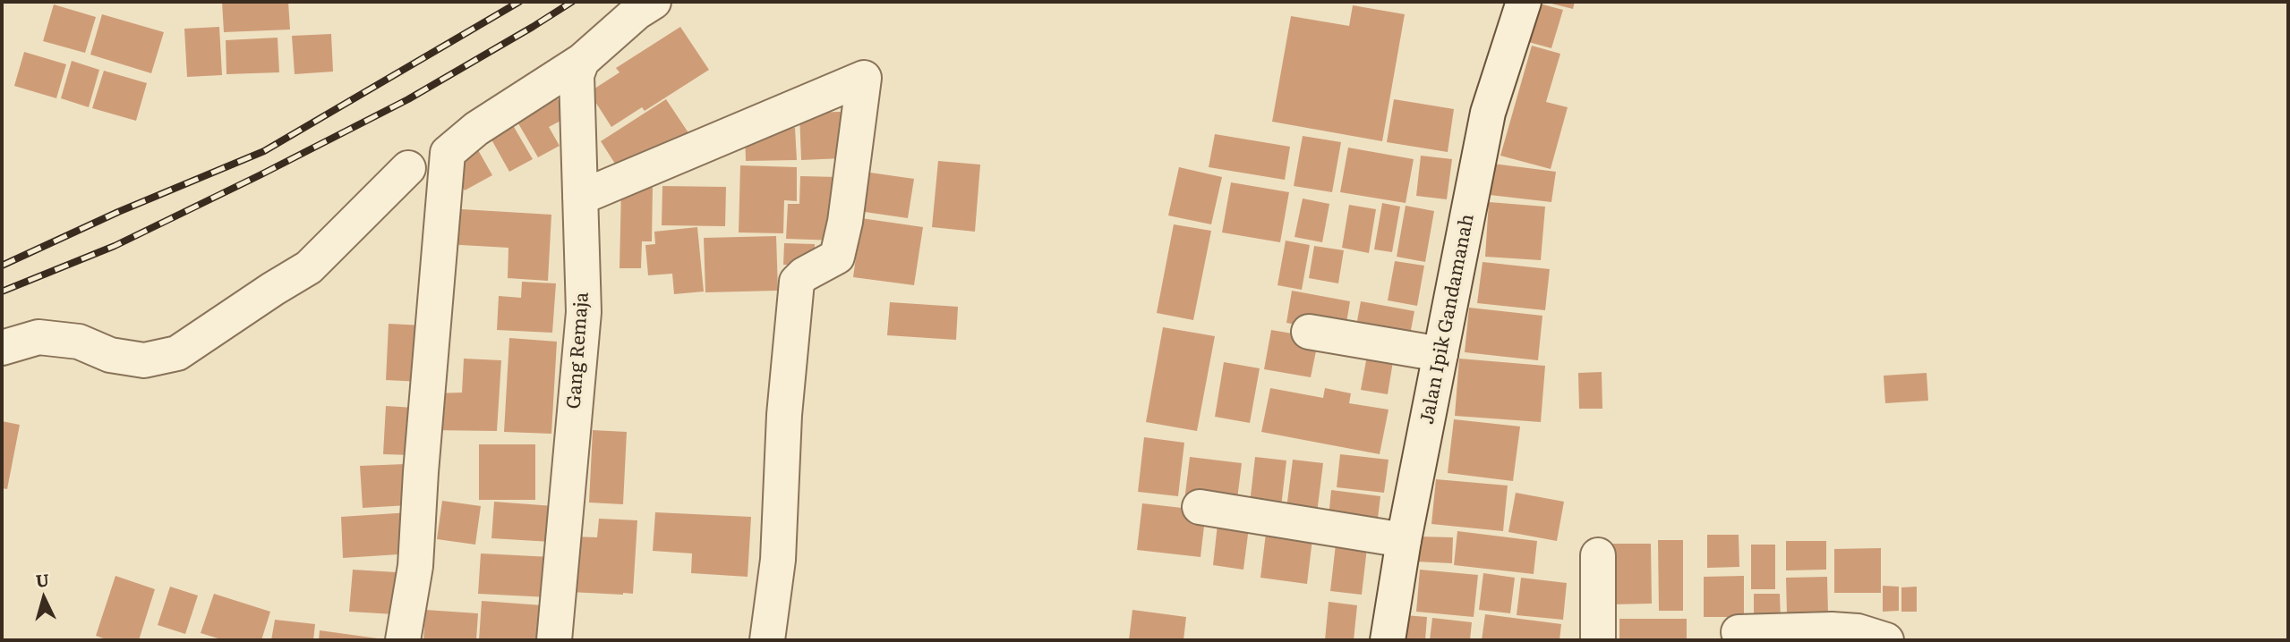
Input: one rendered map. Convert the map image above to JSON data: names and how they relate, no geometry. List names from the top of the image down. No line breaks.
{"streets":{"street":["Jalan Ipik Gandamanah","Gang Remaja"]},"north":"top"}
